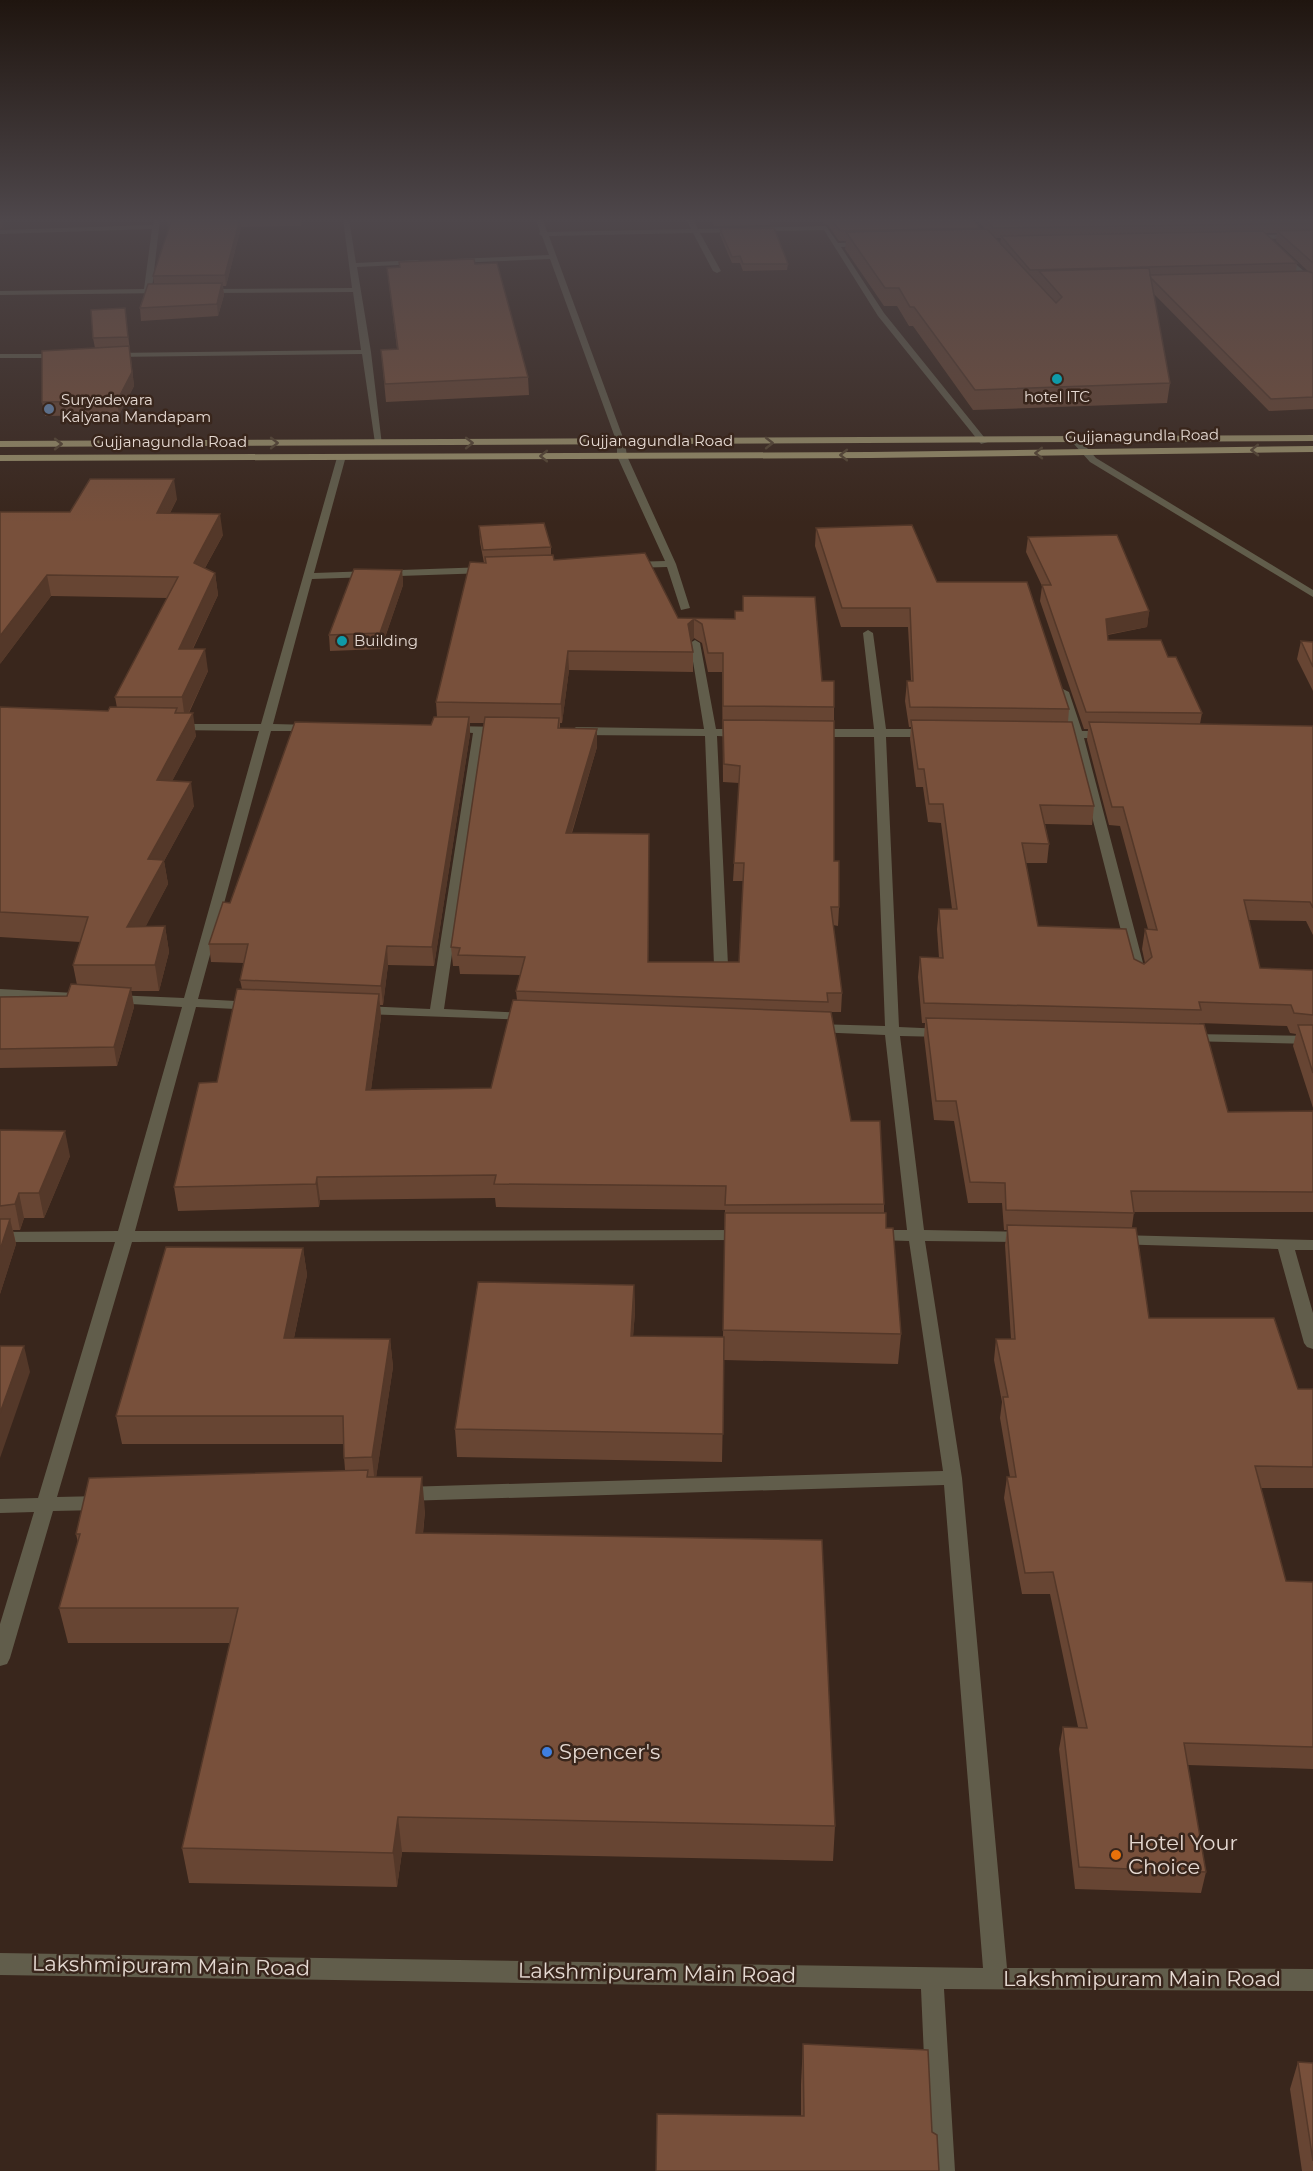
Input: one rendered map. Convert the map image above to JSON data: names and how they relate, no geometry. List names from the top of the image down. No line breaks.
{"streets":{"main road":["Gujjanagundla Road"],"street":["Lakshmipuram Main Road"]},"places":["hotel ITC","Suryadevara Kalyana Mandapam","Building","Spencer's","Hotel Your Choice"]}
